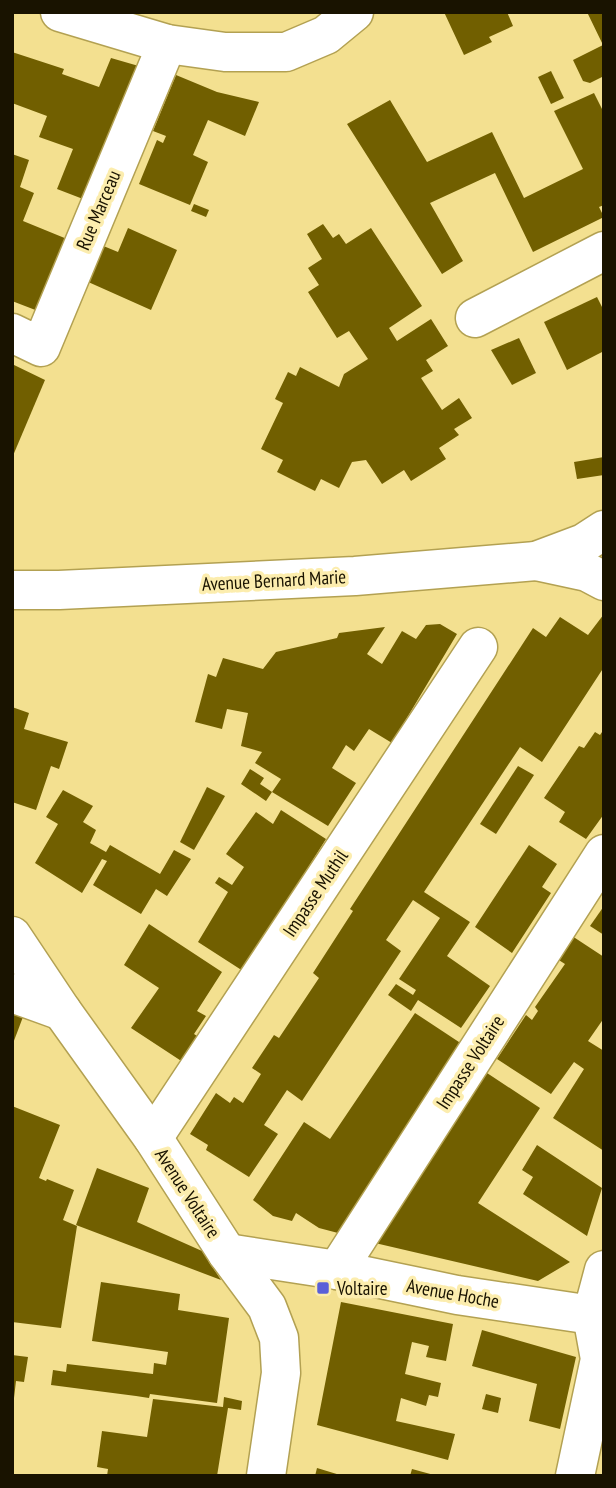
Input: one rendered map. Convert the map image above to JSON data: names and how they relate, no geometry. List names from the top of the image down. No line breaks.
{"streets":{"street":["Rue Marceau","Avenue Bernard Marie","Impasse Muthil","Impasse Voltaire","Avenue Voltaire","Avenue Hoche"]},"crossings":[["Impasse Muthil","Avenue Voltaire"],["Impasse Voltaire","Avenue Hoche"],["Avenue Voltaire","Avenue Hoche"]],"places":{"transit":["Voltaire"]}}
